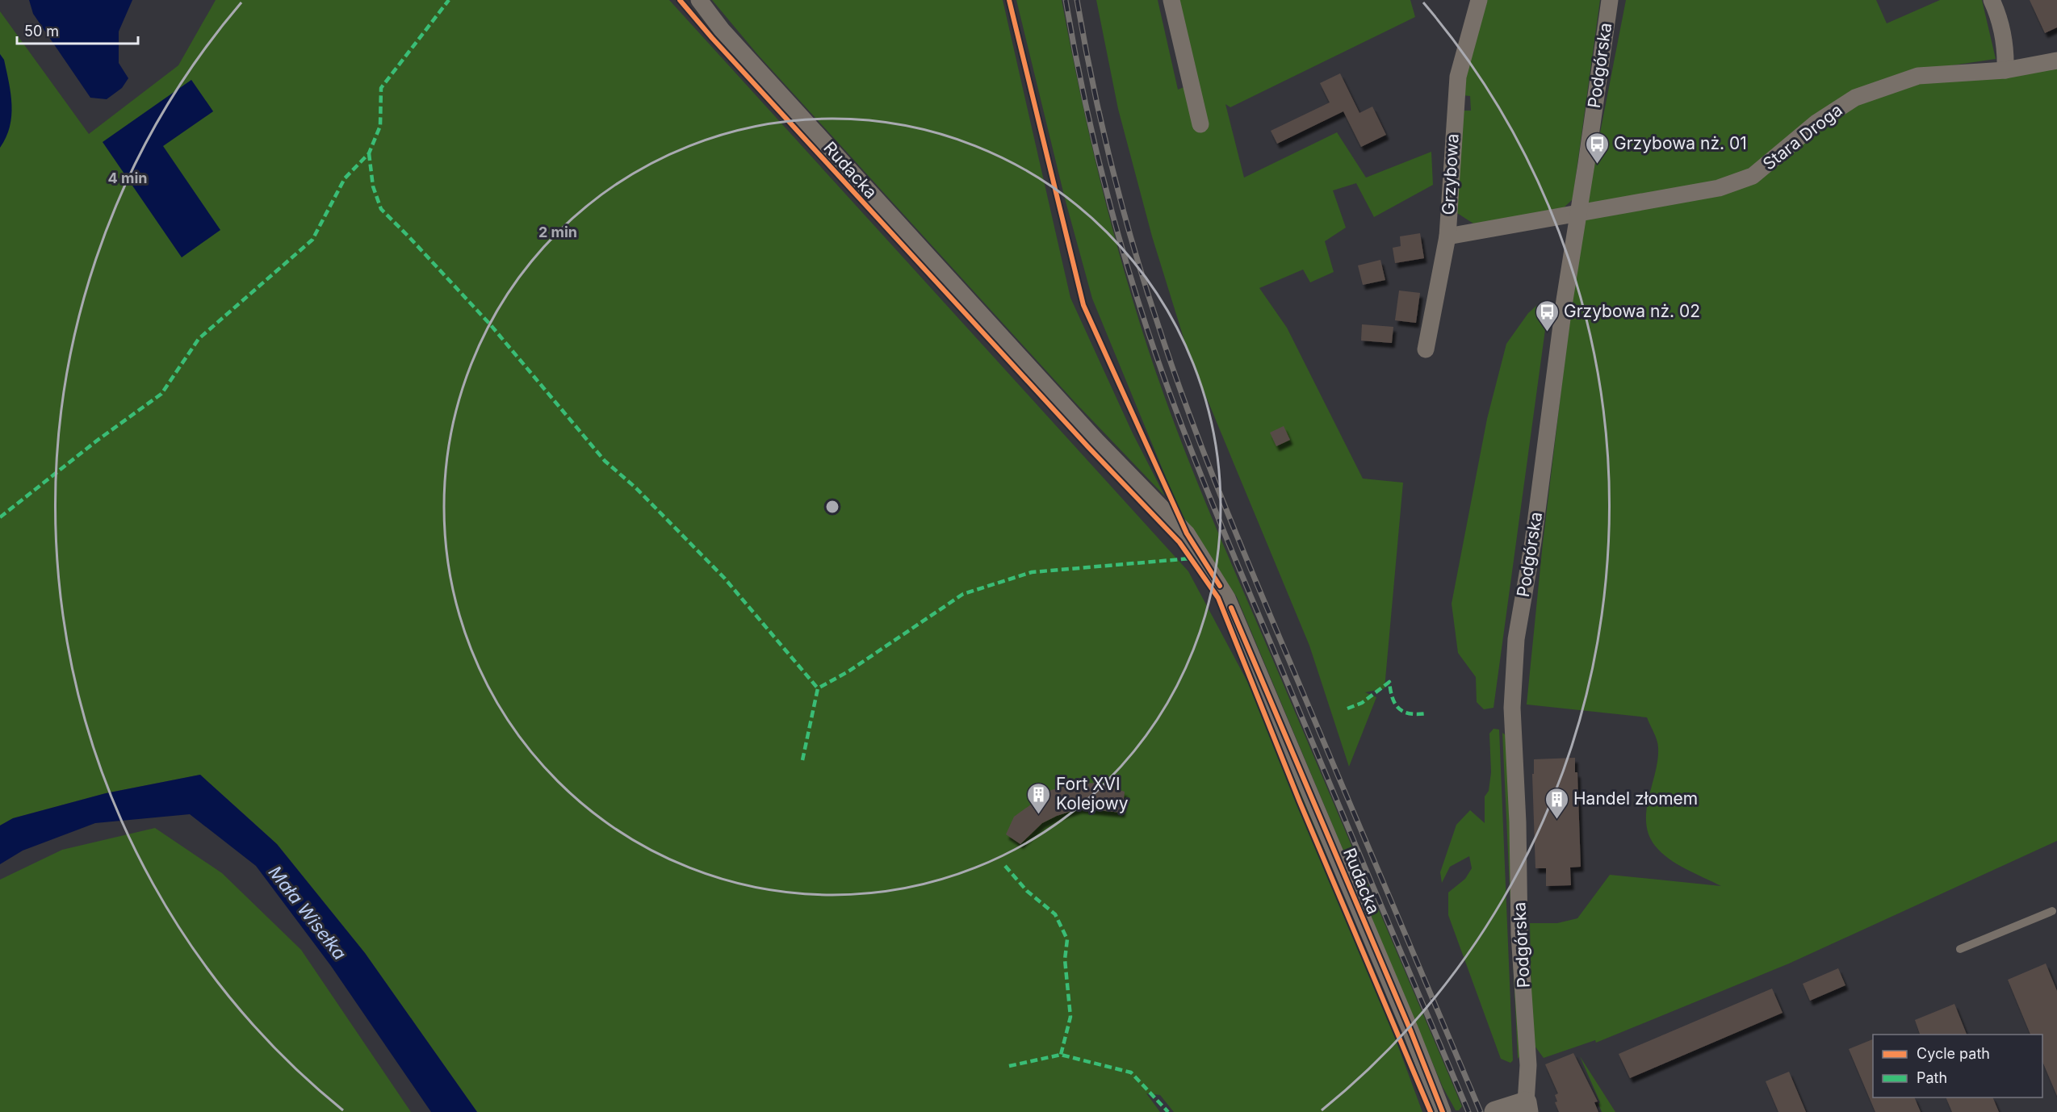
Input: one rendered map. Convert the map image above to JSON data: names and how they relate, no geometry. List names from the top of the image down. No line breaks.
{"streets":{"street":["Podgórska","Stara Droga","Rudacka","Grzybowa"]},"crossings":[["Podgórska","Stara Droga"],["Stara Droga","Grzybowa"]],"water":["Mała Wisełka"],"places":{"bus stop":["Grzybowa nż. 01","Grzybowa nż. 02"],"building":["Fort XVI Kolejowy","Handel złomem"]},"legend":["Cycle path","Path"],"scale_bar":"50 m","rings":["4 min","2 min"]}
